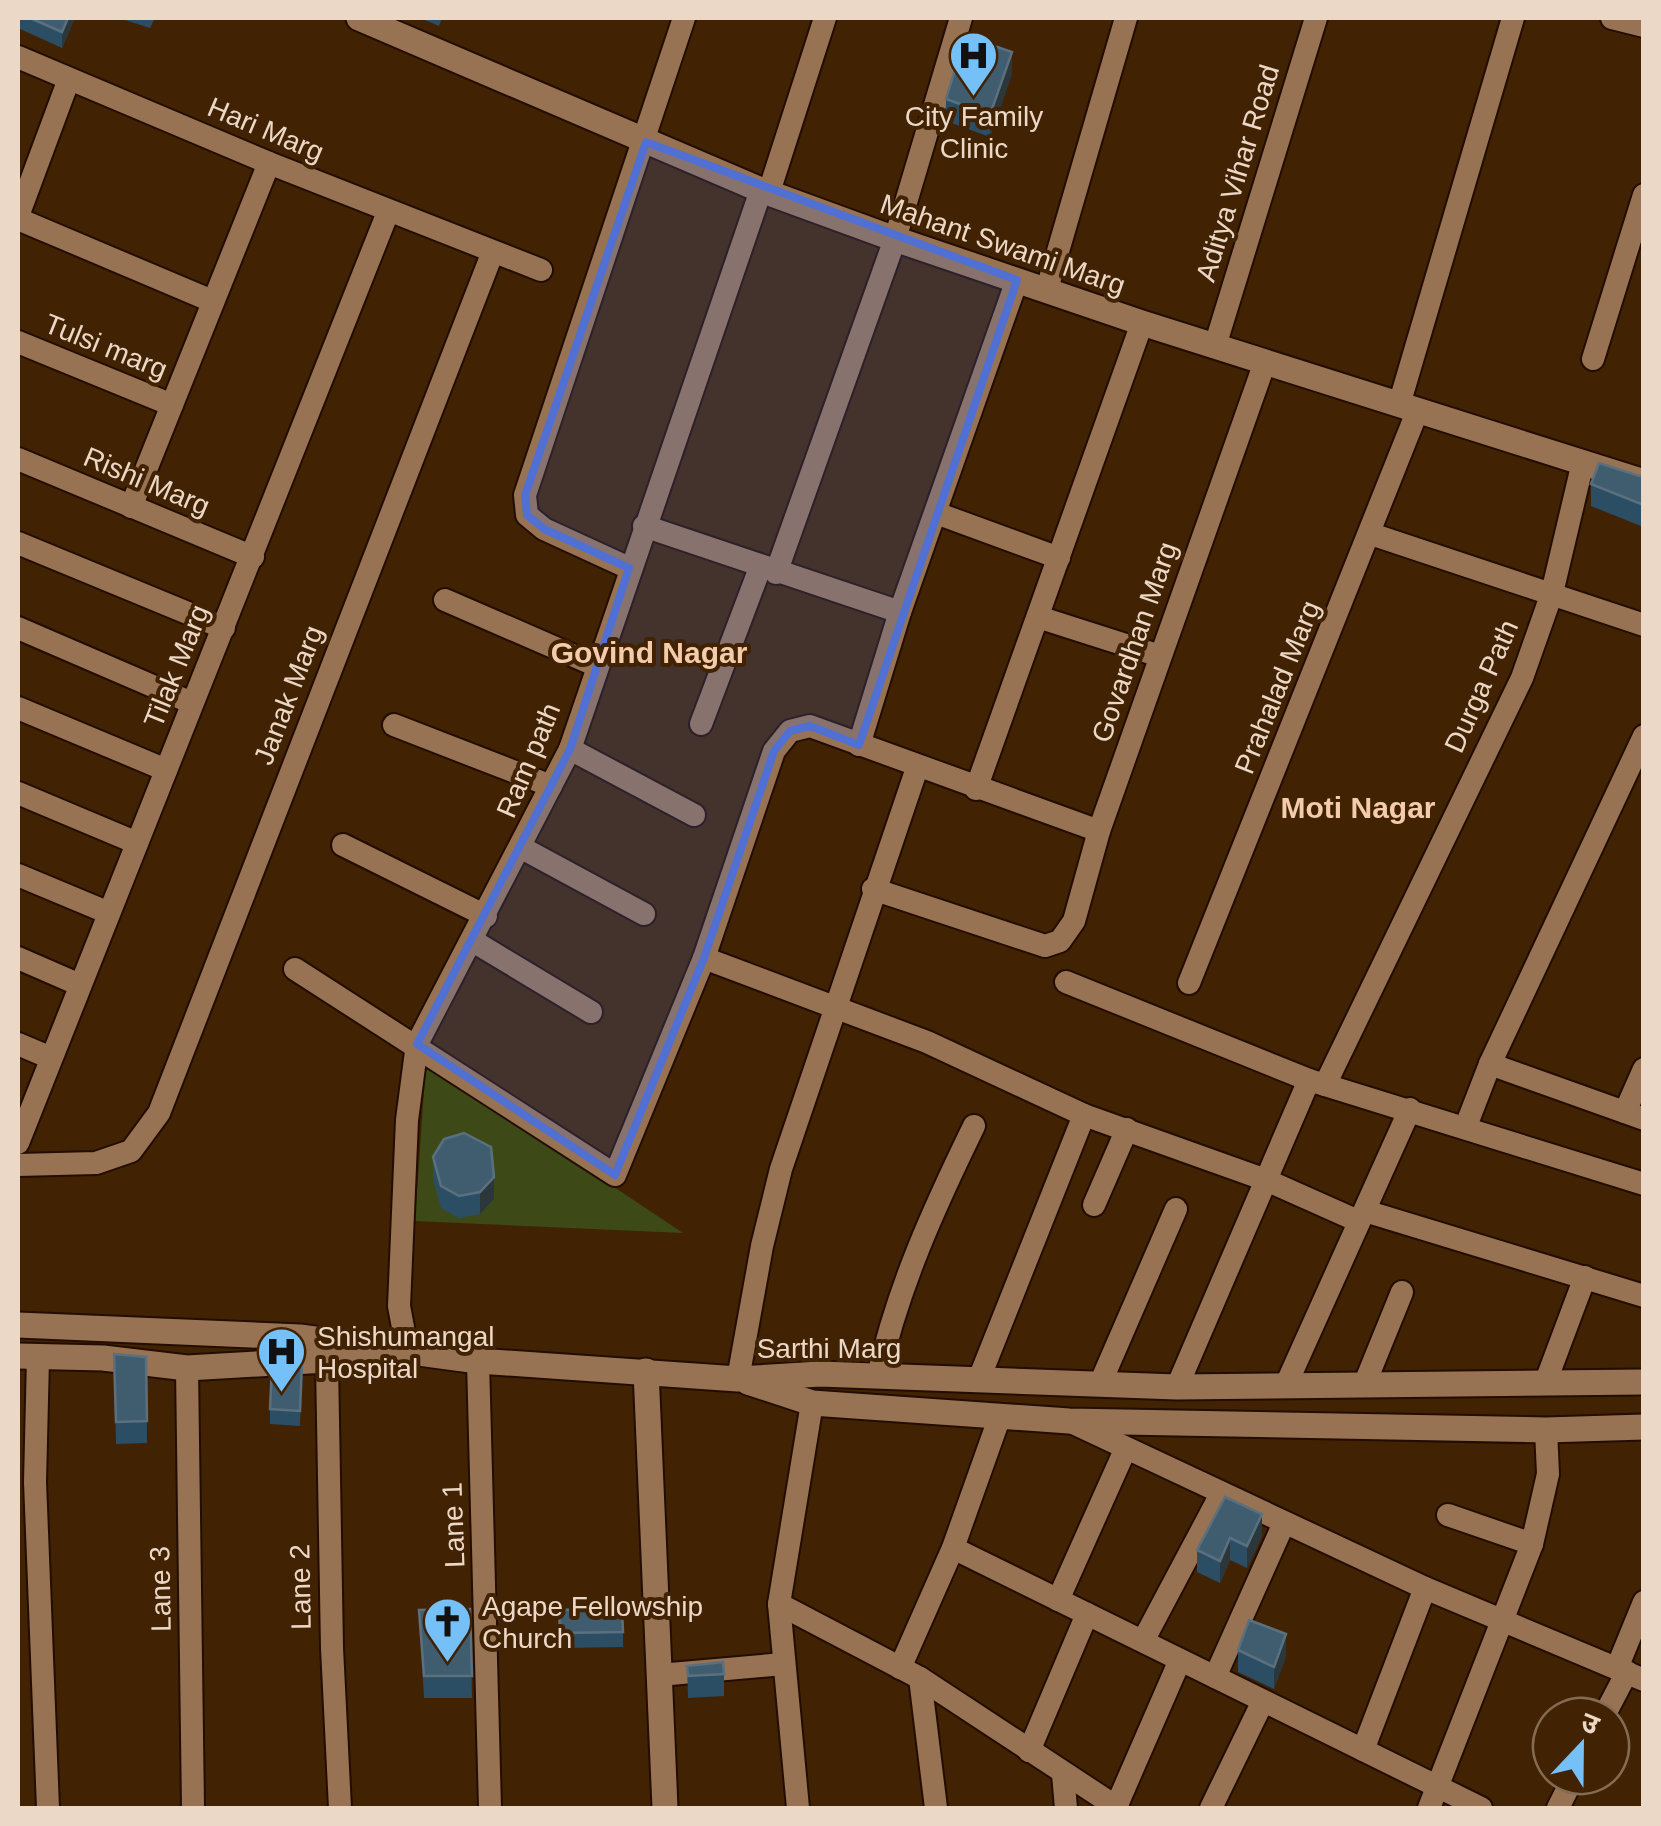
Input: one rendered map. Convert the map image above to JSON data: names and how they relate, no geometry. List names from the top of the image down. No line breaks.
{"streets":{"street":["Hari Marg","Aditya Vihar Road","Mahant Swami Marg","Tulsi marg","Rishi Marg","Govardhan Marg","Tilak Marg","Durga Path","Prahalad Marg","Janak Marg","Ram path","Sarthi Marg","Lane 1","Lane 2","Lane 3"]},"crossings":[["Hari Marg","Tilak Marg"],["Hari Marg","Janak Marg"],["Aditya Vihar Road","Mahant Swami Marg"],["Mahant Swami Marg","Govardhan Marg"],["Mahant Swami Marg","Durga Path"],["Mahant Swami Marg","Prahalad Marg"],["Mahant Swami Marg","Ram path"],["Rishi Marg","Tilak Marg"],["Durga Path","Sarthi Marg"],["Ram path","Sarthi Marg"],["Sarthi Marg","Lane 1"]],"districts":["Govind Nagar","Moti Nagar"],"places":{"hospital":["City Family Clinic","Shishumangal Hospital"],"church":["Agape Fellowship Church"]},"north":"top"}
